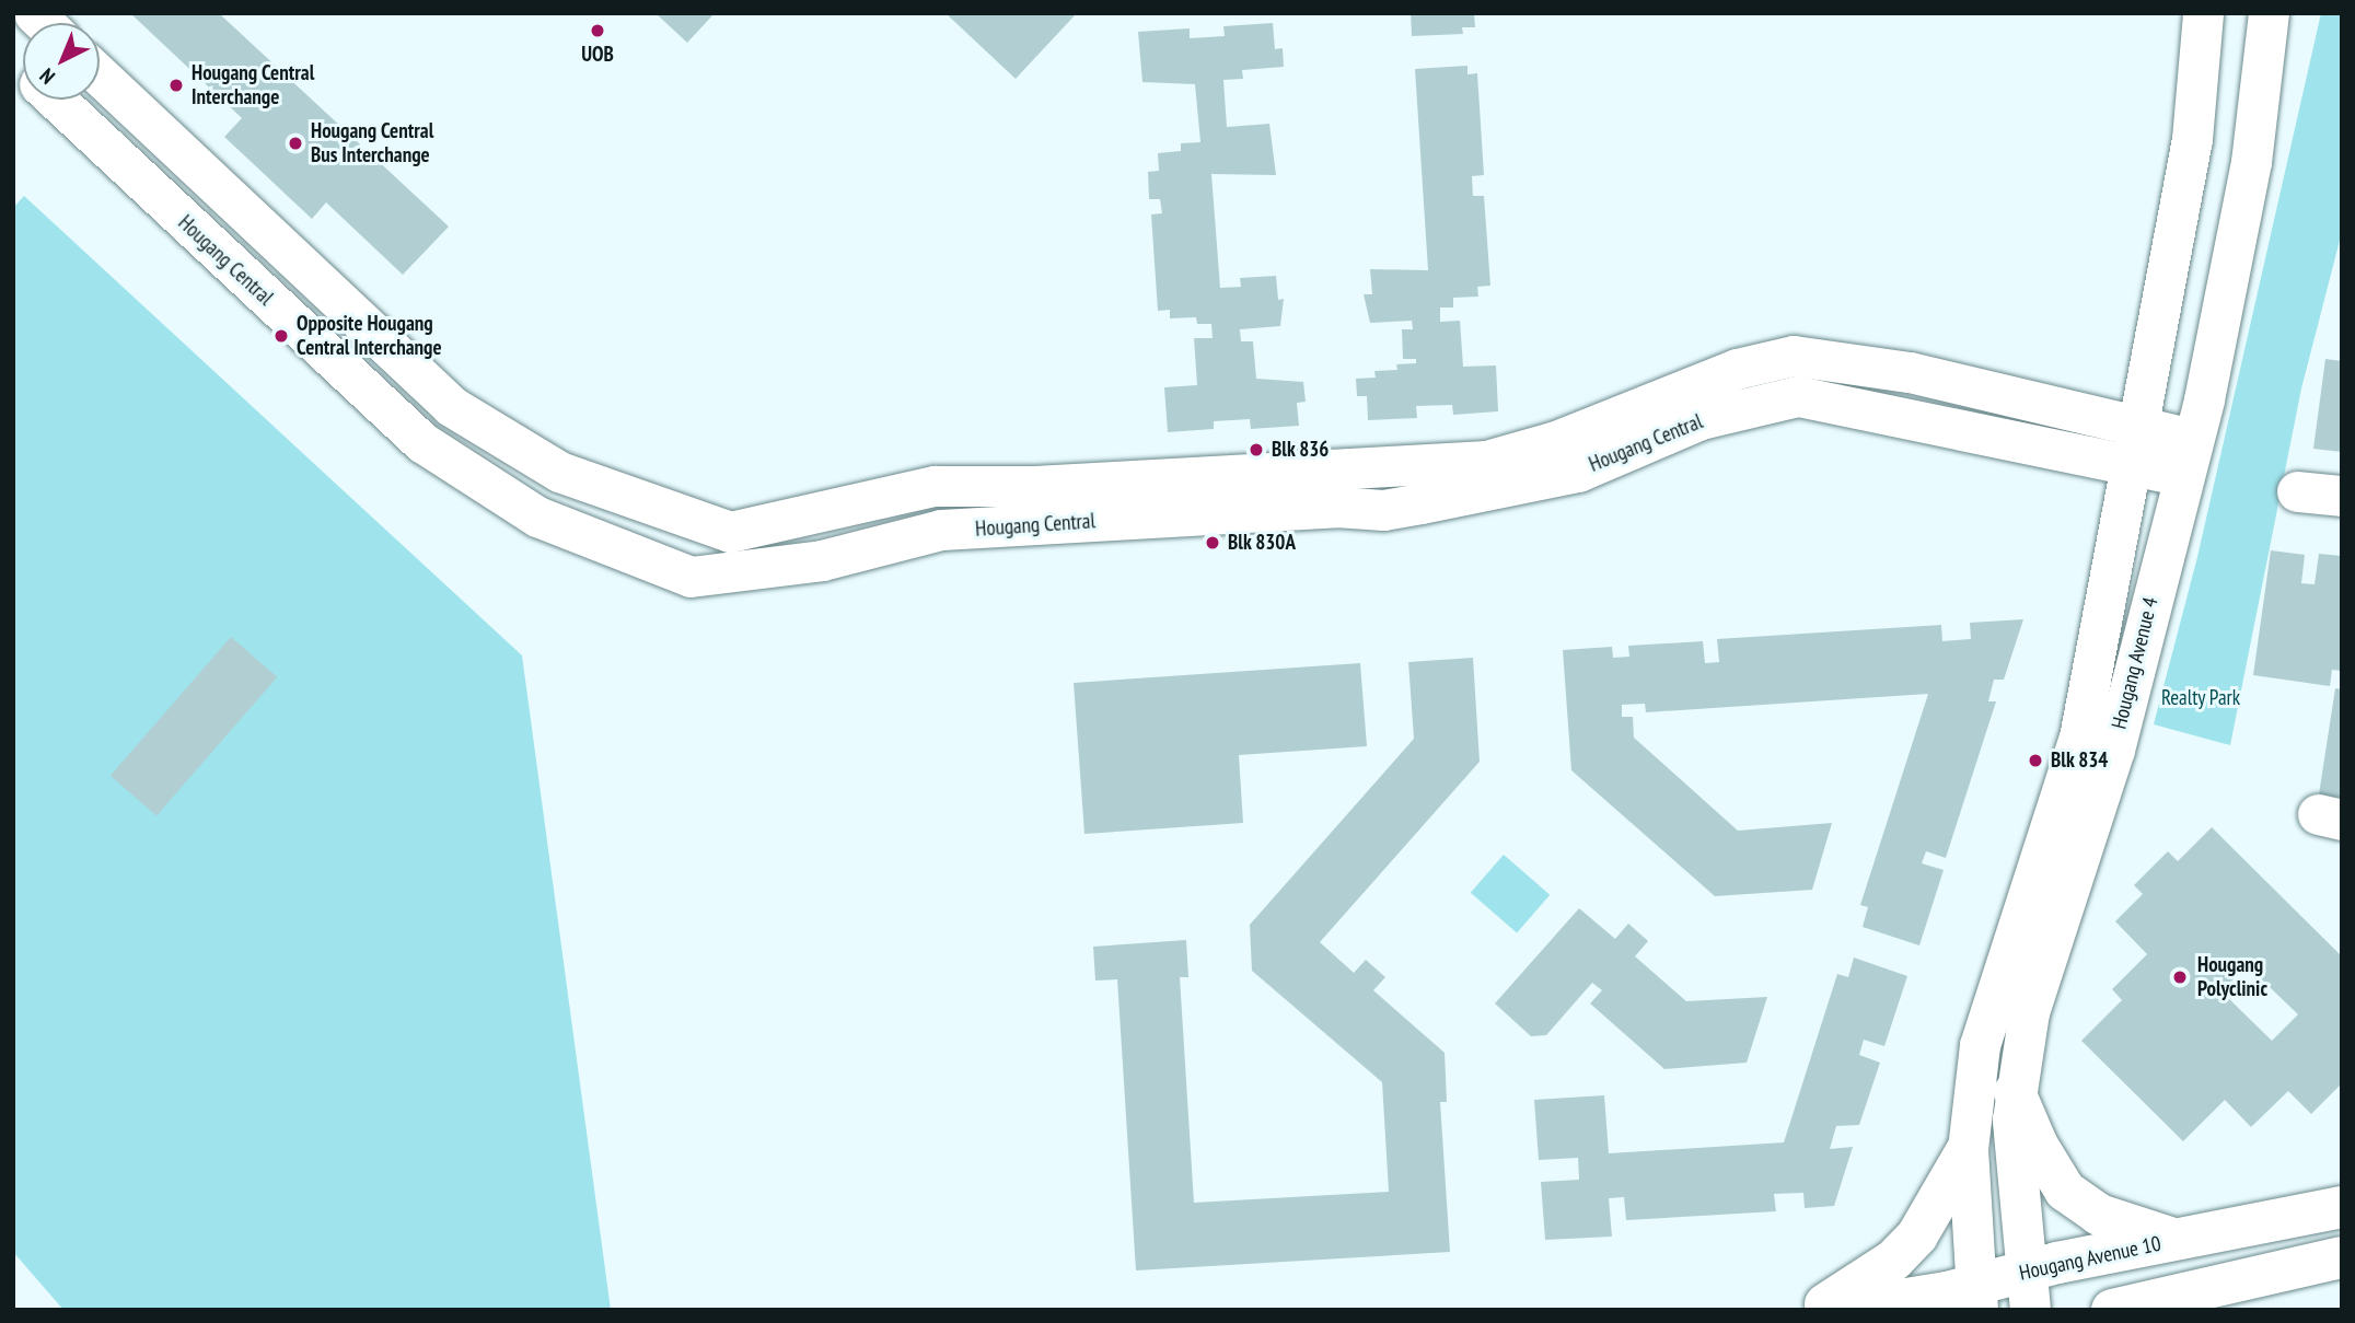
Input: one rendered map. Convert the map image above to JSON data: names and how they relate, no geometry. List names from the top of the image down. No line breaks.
{"streets":{"main road":["Hougang Avenue 10"],"street":["Hougang Central","Hougang Avenue 4"]},"crossings":[["Hougang Central","Hougang Avenue 4"],["Hougang Avenue 4","Hougang Avenue 10"]],"parks":["Realty Park"],"places":["UOB","Hougang Central Interchange","Hougang Central Bus Interchange","Opposite Hougang Central Interchange","Blk 836","Blk 830A","Blk 834","Hougang Polyclinic"],"north":"bottom left"}
